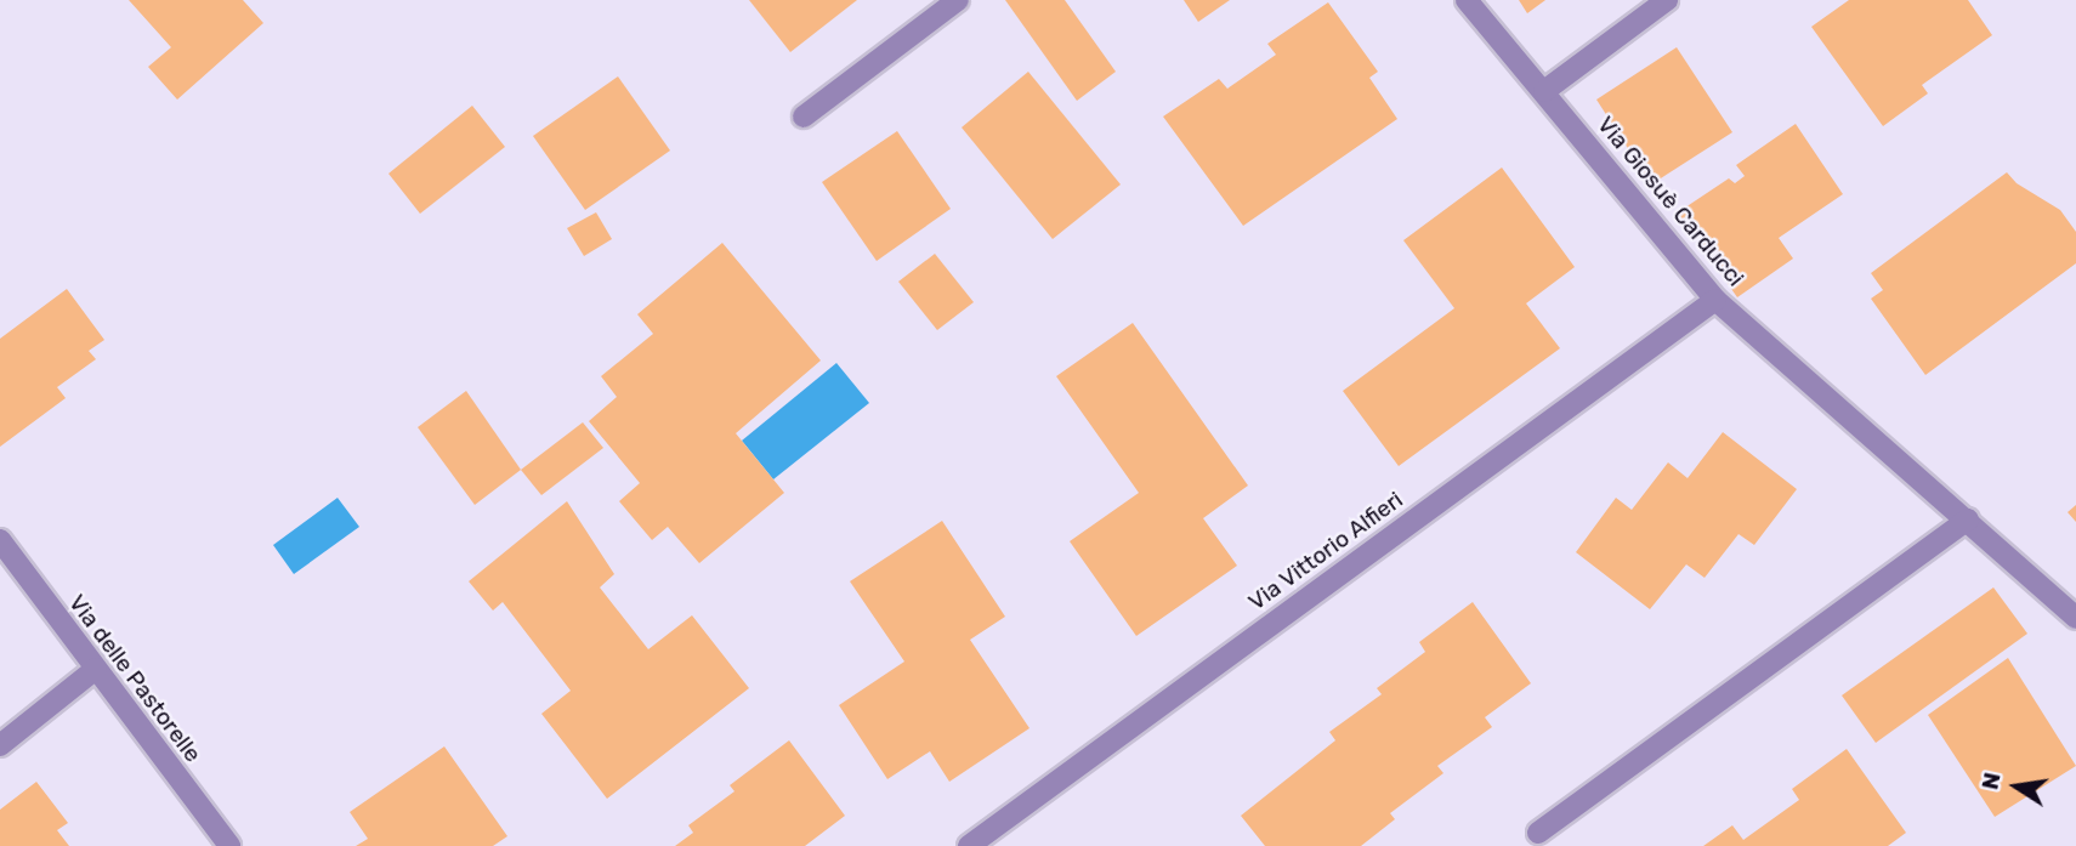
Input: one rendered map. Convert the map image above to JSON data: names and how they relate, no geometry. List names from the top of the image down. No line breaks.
{"streets":{"street":["Via Giosuè Carducci","Via Vittorio Alfieri","Via delle Pastorelle"]},"crossings":[["Via Giosuè Carducci","Via Vittorio Alfieri"]],"north":"left"}
